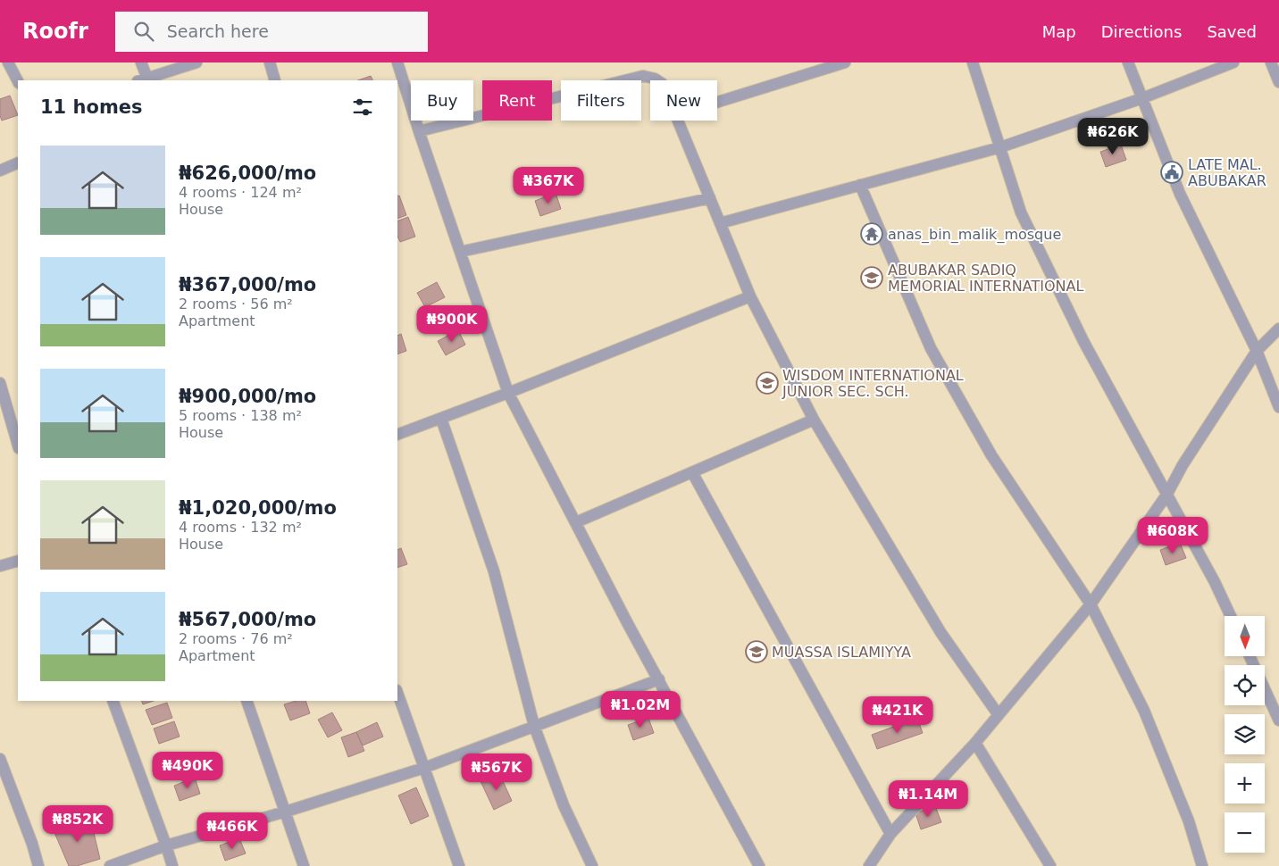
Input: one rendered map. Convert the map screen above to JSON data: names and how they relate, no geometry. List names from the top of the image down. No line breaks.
{"places":{"public building":["LATE MAL. ABUBAKAR"],"temple":["anas_bin_malik_mosque"],"school or university":["ABUBAKAR SADIQ MEMORIAL INTERNATIONAL","WISDOM INTERNATIONAL JUNIOR SEC. SCH.","MUASSA ISLAMIYYA"]},"north":"bottom","page":{"header":"Roofr","search":"Search here","nav":["Map","Directions","Saved"],"chip":["Buy","Rent","Filters","New"],"heading":"11 homes","price":["₦626K","₦367K","₦900K","₦608K","₦1.02M","₦421K","₦490K","₦567K","₦1.14M","₦852K","₦466K"],"list":[{"name":"₦626,000/mo","note":"4 rooms · 124 m² · House"},{"name":"₦367,000/mo","note":"2 rooms · 56 m² · Apartment"},{"name":"₦900,000/mo","note":"5 rooms · 138 m² · House"},{"name":"₦1,020,000/mo","note":"4 rooms · 132 m² · House"},{"name":"₦567,000/mo","note":"2 rooms · 76 m² · Apartment"}],"map_buttons":["+","−"]}}
